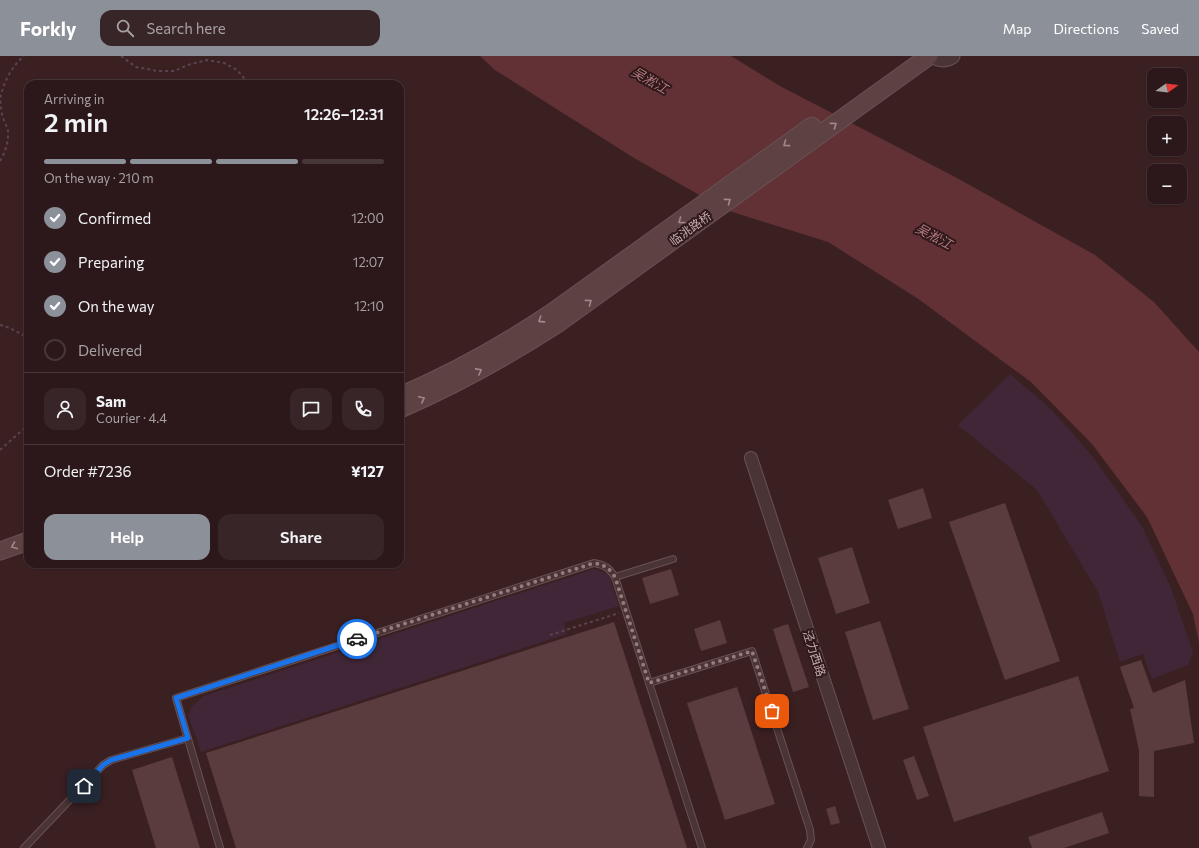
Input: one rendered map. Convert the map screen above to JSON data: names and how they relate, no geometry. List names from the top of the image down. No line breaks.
{"streets":{"main road":["临洮路桥"],"street":["泾力西路"]},"water":["吴淞江"],"north":"right","page":{"header":"Forkly","search":"Search here","nav":["Map","Directions","Saved"],"map_buttons":["+","−"],"heading":["2 min","Arriving in","12:26–12:31"],"panel":["Sam","Courier · 4.4","Order #7236","¥127"],"bar":"On the way · 210 m","list":[["Confirmed","12:00"],["Preparing","12:07"],["On the way","12:10"],"Delivered"],"buttons":["Help","Share"]}}
